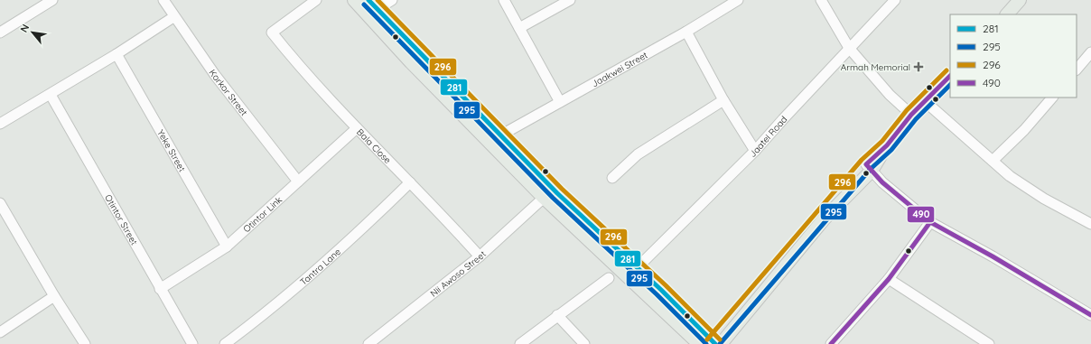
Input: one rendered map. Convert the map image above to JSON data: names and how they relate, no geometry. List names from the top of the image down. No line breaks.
{"streets":{"street":["Jaakwei Street","Korkor Street","Jaatei Road","Bala Close","Yeke Street","Otintor Link","Otintor Street","Tantra Lane","Nii Awoso Street"]},"crossings":[["Korkor Street","Otintor Link"],["Bala Close","Otintor Link"],["Bala Close","Tantra Lane"],["Bala Close","Nii Awoso Street"],["Yeke Street","Otintor Link"],["Otintor Link","Otintor Street"]],"places":{"health":["Armah Memorial"]},"lines":["transit line 281","transit line 296","transit line 295","transit line 490"],"legend":["281","295","296","490"],"north":"top left"}
